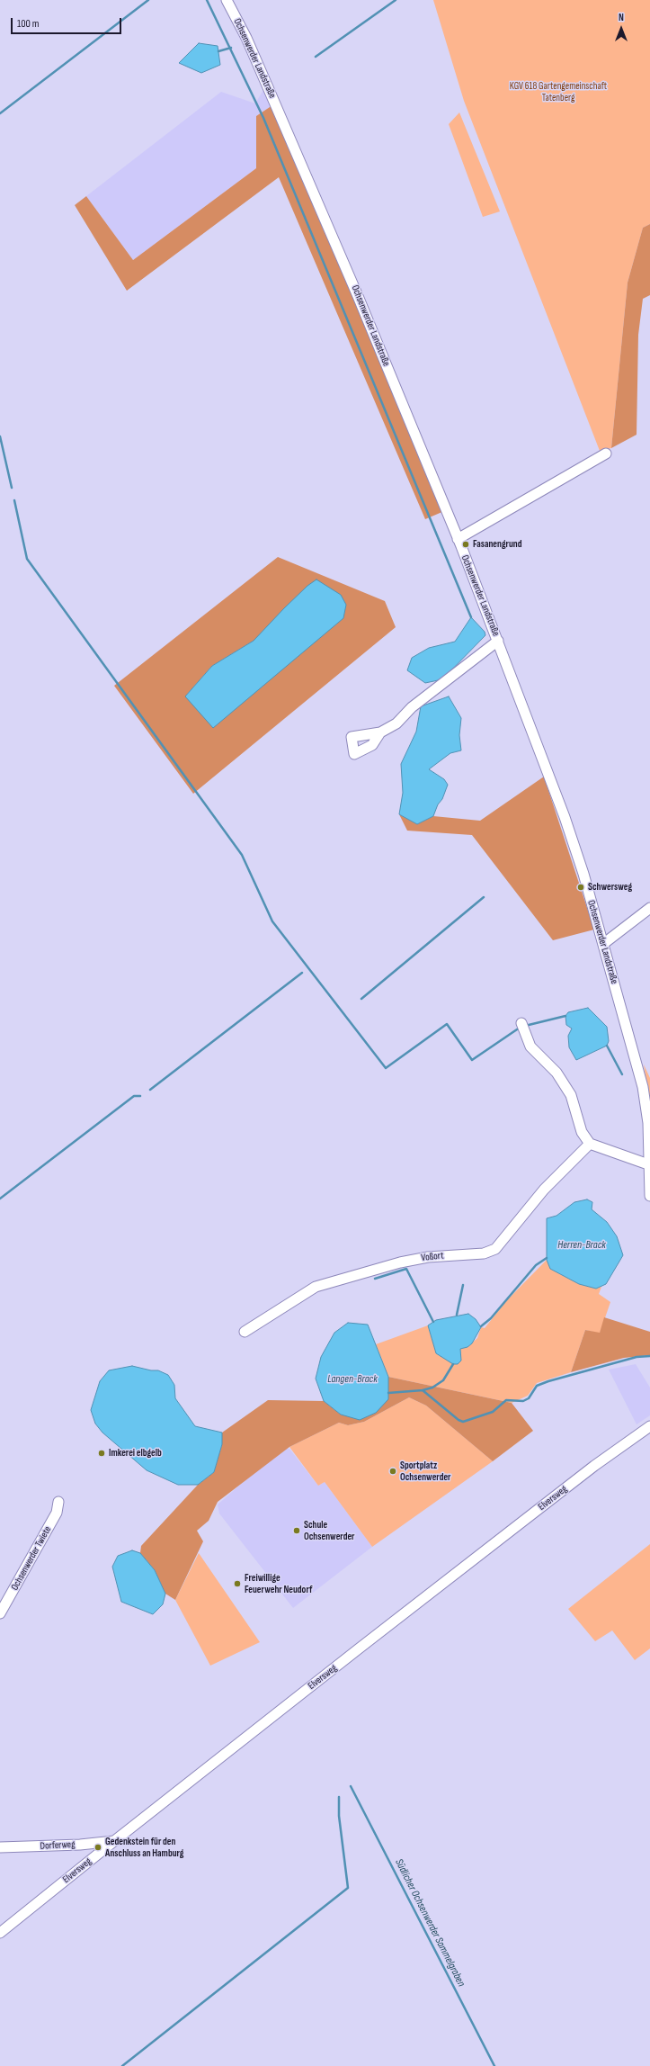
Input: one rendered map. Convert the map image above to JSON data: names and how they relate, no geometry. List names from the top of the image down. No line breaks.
{"streets":{"street":["Ochsenwerder Landstraße","Voßort","Elversweg","Ochsenwerder Twiete","Dorferweg"]},"crossings":[["Elversweg","Dorferweg"]],"water":["Herren-Brack","Langen-Brack","Südlicher Ochsenwerder Sammelgraben"],"parks":["KGV 618 Gartengemeinschaft Tatenberg"],"places":["Fasanengrund","Schwersweg","Imkerei elbgelb","Sportplatz Ochsenwerder","Schule Ochsenwerder","Freiwillige Feuerwehr Neudorf","Gedenkstein für den Anschluss an Hamburg"],"scale_bar":"100 m","north":"top"}
